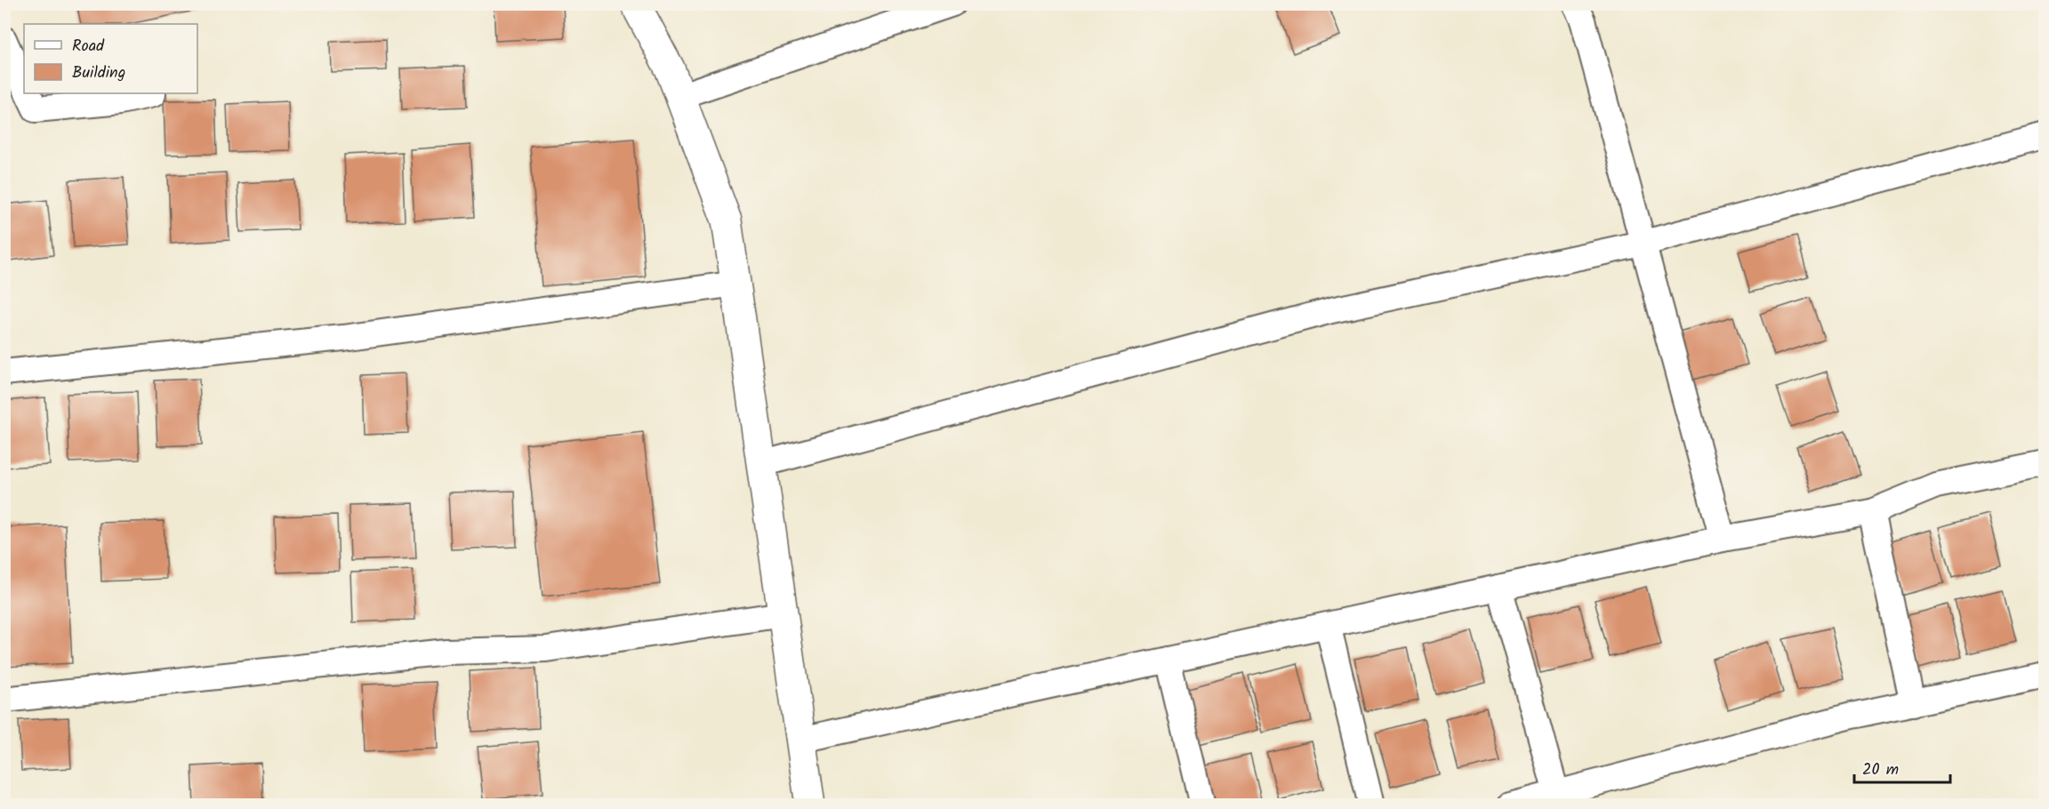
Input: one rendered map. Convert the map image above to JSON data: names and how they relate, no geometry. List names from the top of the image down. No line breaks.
{"legend":["Road","Building"],"scale_bar":"20 m"}
